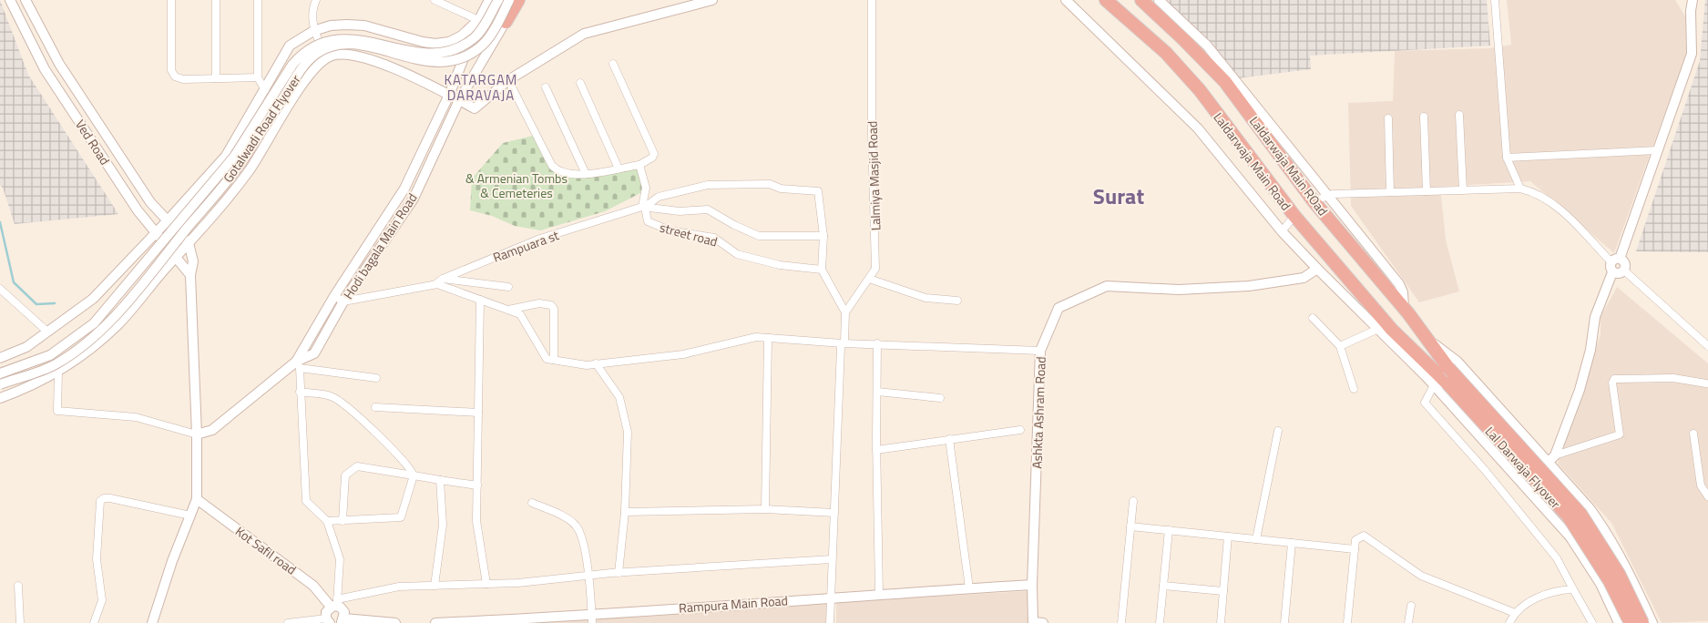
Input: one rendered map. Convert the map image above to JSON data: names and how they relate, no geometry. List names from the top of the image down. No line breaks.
{"streets":{"highway":["Laldarwaja Main Road","Laldarwaja Main ROad","Lal Darwaja Flyover"],"main road":["Gotalwadi Road Flyover","Ved Road","Hodi bagala Main Road","Ashkta Ashram Road","Kot Safil road","Rampura Main Road"],"street":["Lalmiya Masjid Road","street road","Rampuara st"]},"crossings":[["Ved Road","Hodi bagala Main Road"],["Ved Road","Kot Safil road"],["Laldarwaja Main Road","Lal Darwaja Flyover"],["Laldarwaja Main ROad","Lal Darwaja Flyover"],["street road","Rampuara st"],["Ashkta Ashram Road","Rampura Main Road"]],"districts":["KATARGAM DARAVAJA","Surat"],"parks":["& Armenian Tombs & Cemeteries"]}
